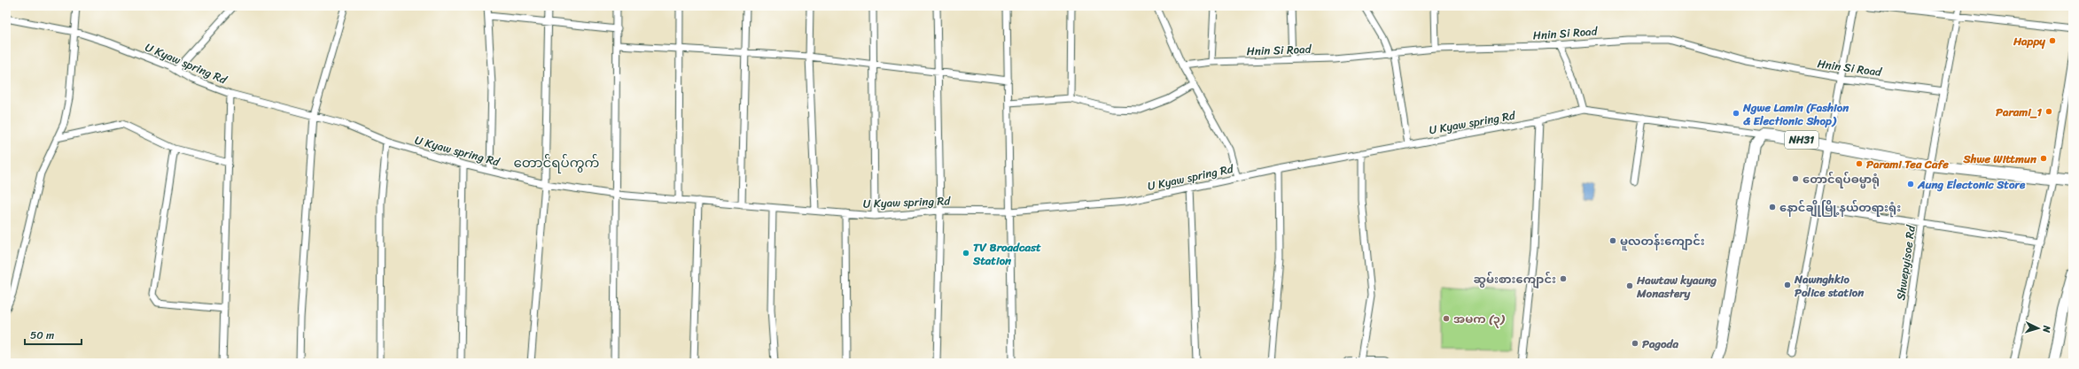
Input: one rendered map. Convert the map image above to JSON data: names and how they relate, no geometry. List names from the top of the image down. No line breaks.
{"streets":{"highway":["NH31"],"street":["Hnin Si Road","U Kyaw spring Rd","Shwepyisoe Rd"]},"crossings":[["Hnin Si Road","Shwepyisoe Rd"],["U Kyaw spring Rd","NH31"],["NH31","Shwepyisoe Rd"]],"districts":["တောင်ရပ်ကွက်"],"places":["Happy","Parami_1","Ngwe Lamin (Fashion & Electionic Shop)","Shwe Wittmun","Parami Tea Cafe","တောင်ရပ်ဓမ္မာရုံ","Aung Electonic Store","နောင်ချိုမြို့နယ်တရားရုံး","မူလတန်းကျောင်း","TV Broadcast Station","ဆွမ်းစားကျောင်း","Nawnghkio Police station","Hawtaw kyaung Monastery","အမက (၃)","Pagoda"],"scale_bar":"50 m","north":"right"}
